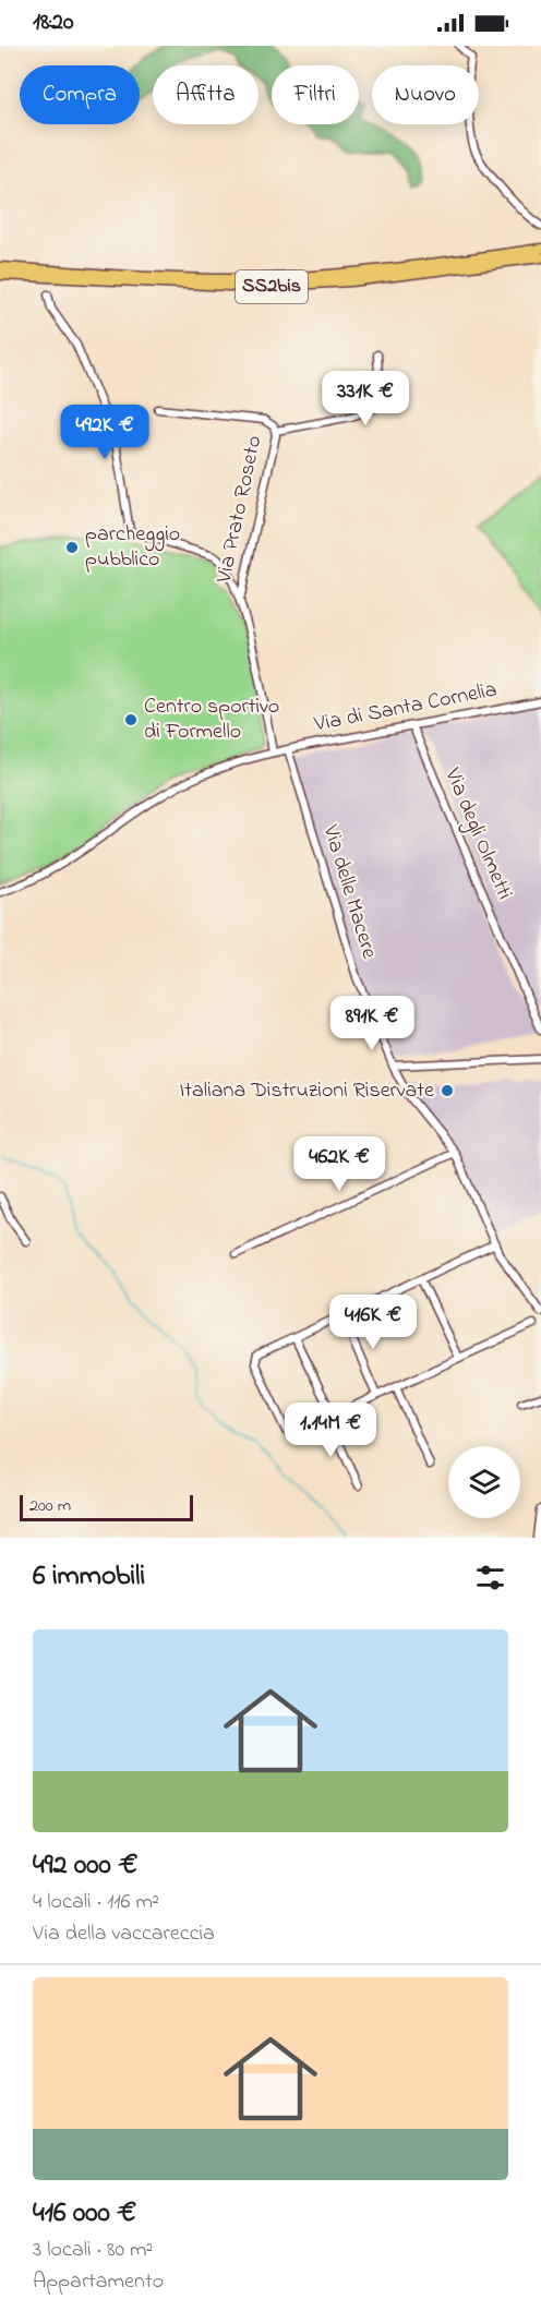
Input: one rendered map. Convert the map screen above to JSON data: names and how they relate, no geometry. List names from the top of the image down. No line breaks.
{"streets":{"highway":["SS2bis"],"street":["Via Prato Roseto","Via di Santa Cornelia","Via degli Olmetti","Via delle Macere"]},"crossings":[["Via Prato Roseto","Via di Santa Cornelia"],["Via di Santa Cornelia","Via degli Olmetti"],["Via di Santa Cornelia","Via delle Macere"]],"places":["parcheggio pubblico","Centro sportivo di Formello","Italiana Distruzioni Riservate"],"scale_bar":"200 m","page":{"status":"18:20","chip":["Compra","Affitta","Filtri","Nuovo"],"price":["331K €","492K €","891K €","462K €","416K €","1.14M €"],"scale":"200 m","heading":"6 immobili","list":[{"name":"492 000 €","note":"4 locali · 116 m² · Via della vaccareccia"},{"name":"416 000 €","note":"3 locali · 80 m² · Appartamento"}]}}
